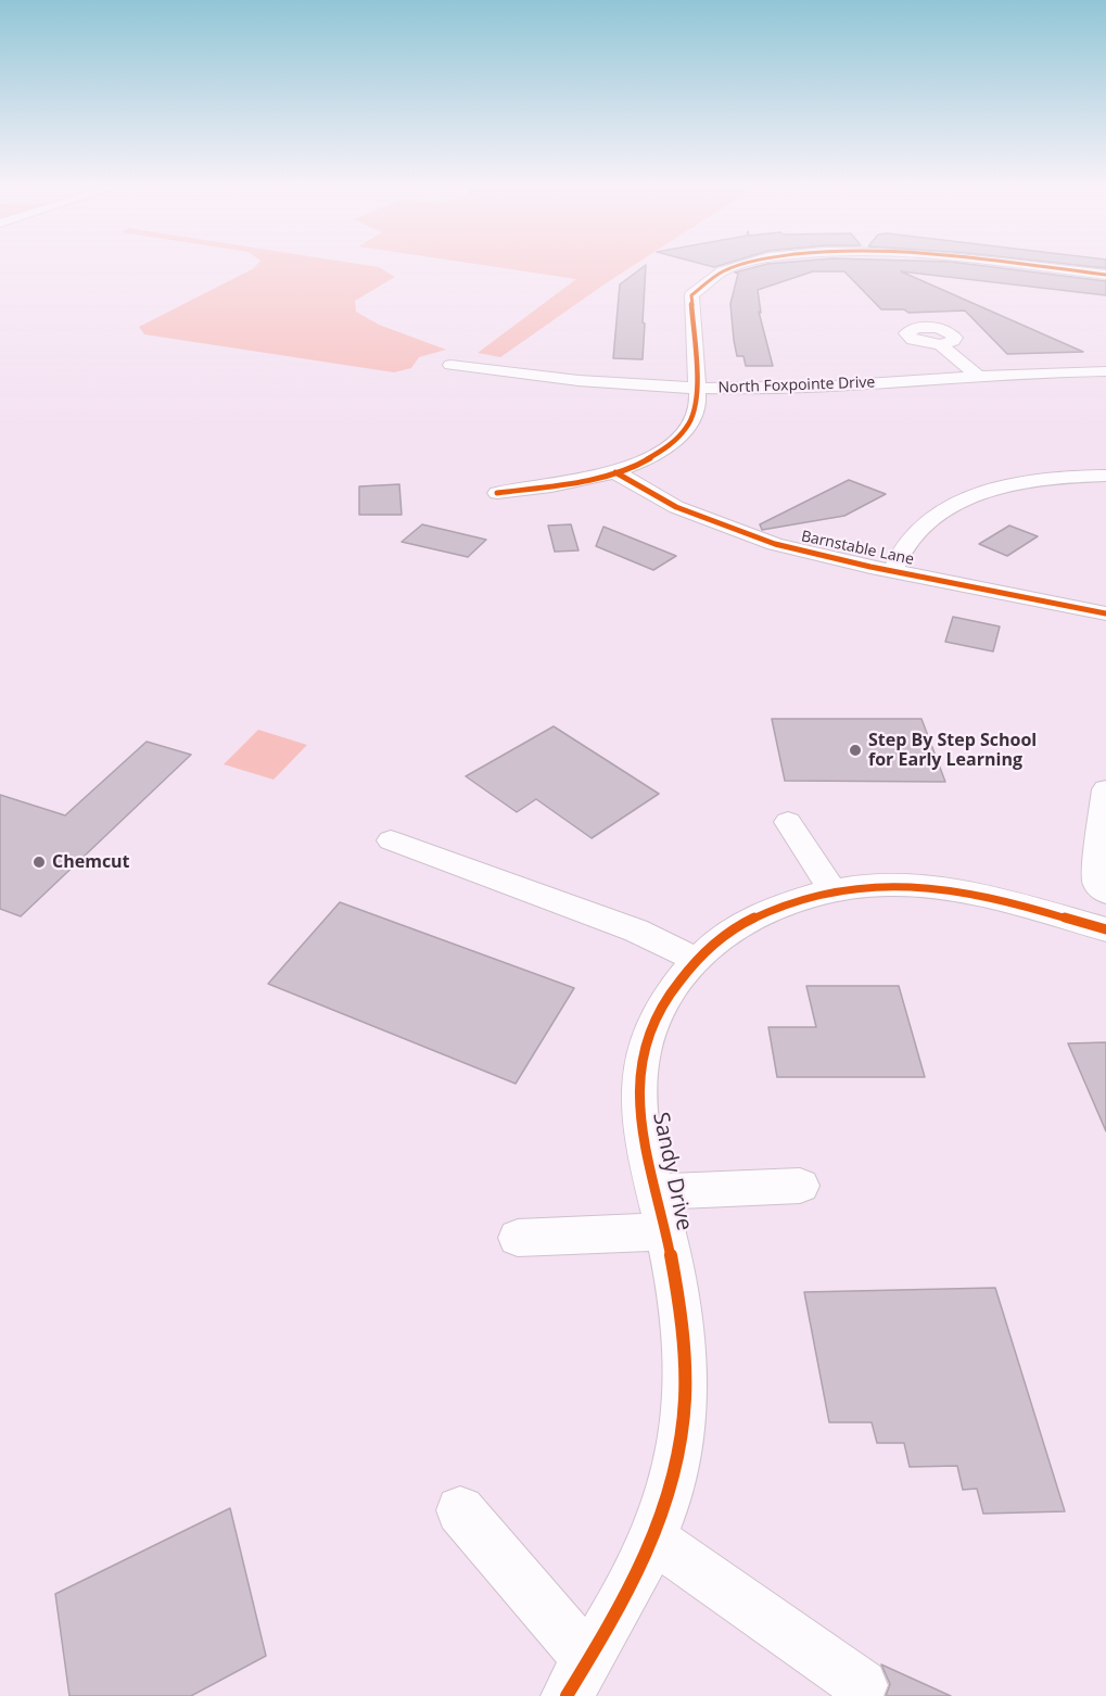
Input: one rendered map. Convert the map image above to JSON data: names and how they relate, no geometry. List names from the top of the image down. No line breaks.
{"streets":{"street":["North Foxpointe Drive","Barnstable Lane","Sandy Drive"]},"places":["Step By Step School for Early Learning","Chemcut"]}
